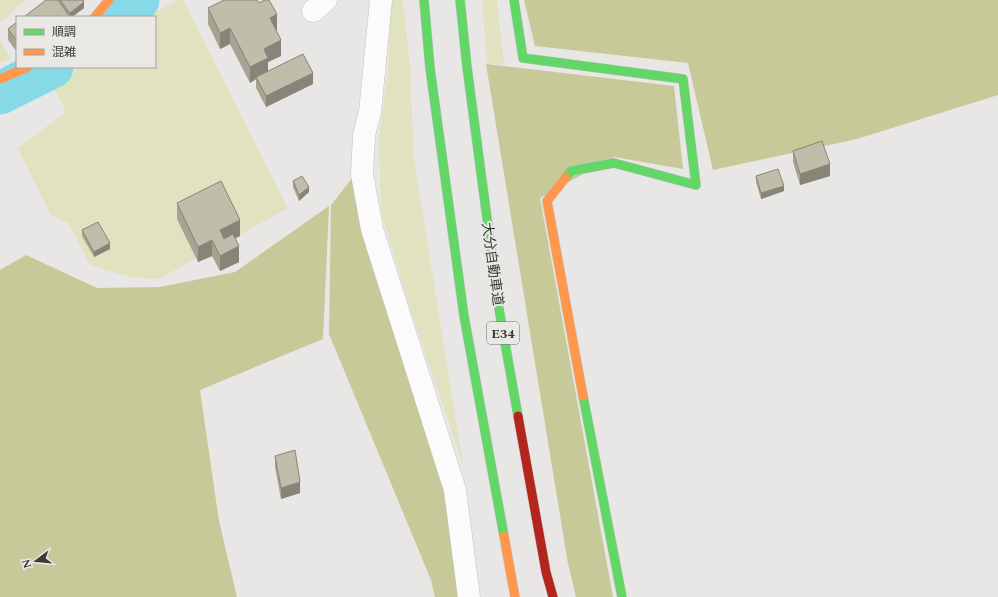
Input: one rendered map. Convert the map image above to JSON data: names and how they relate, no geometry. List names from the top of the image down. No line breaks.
{"streets":{"main road":["大分自動車道","E34"]},"legend":["順調","混雑"],"north":"left"}
